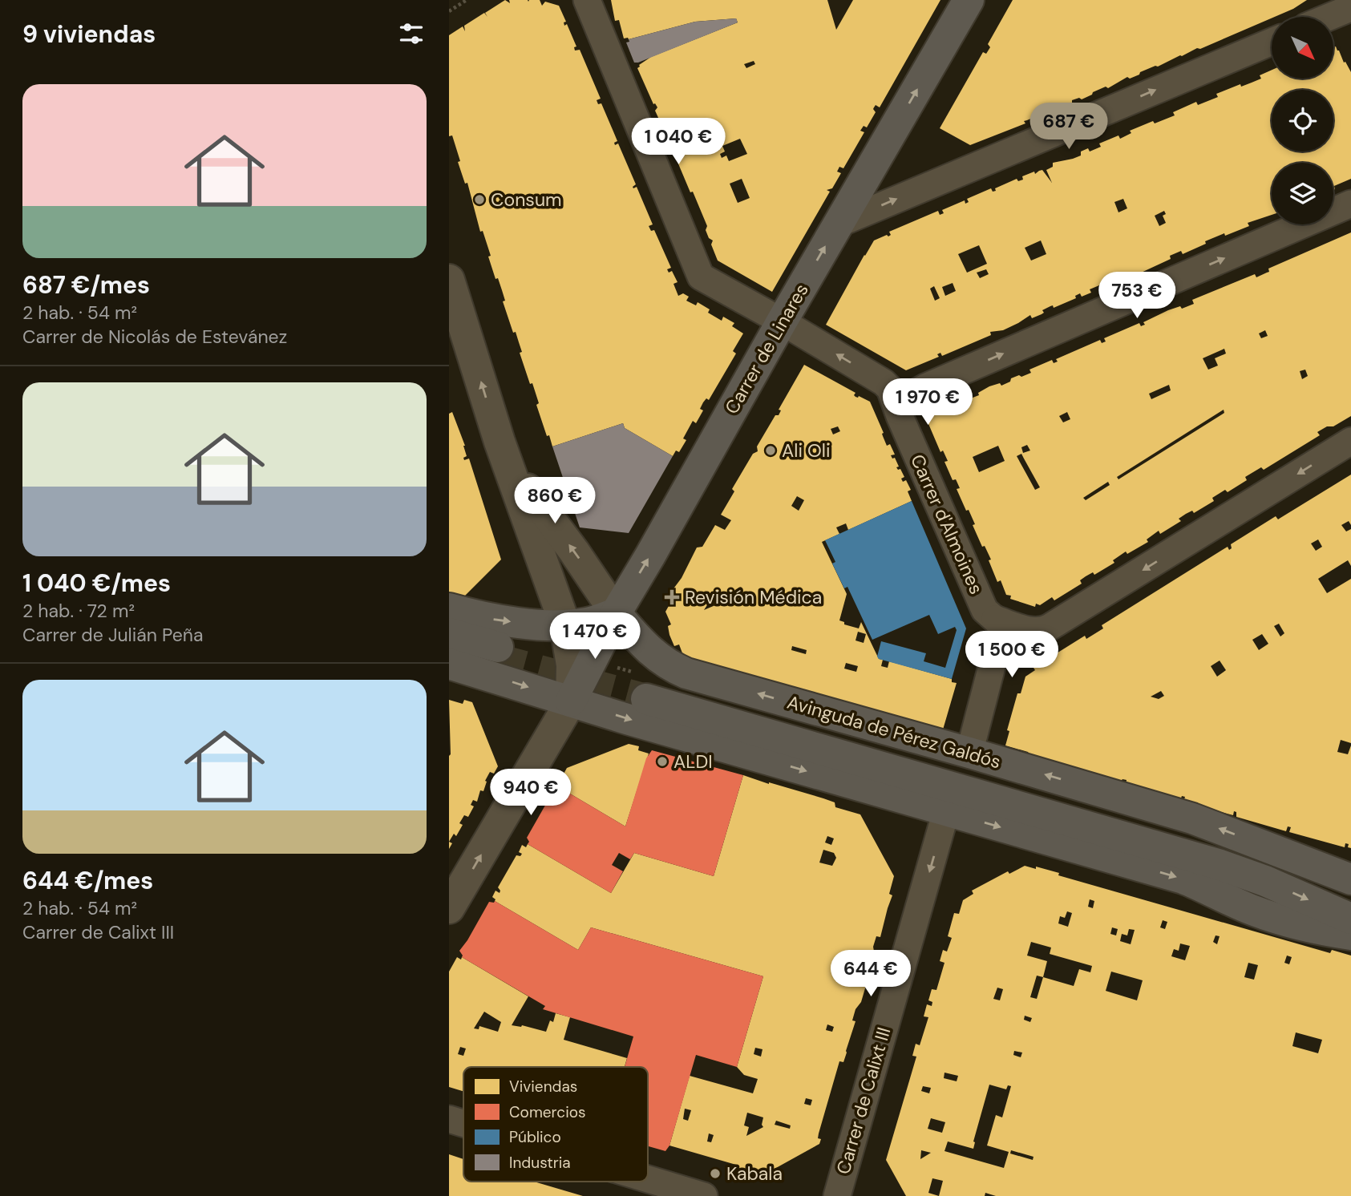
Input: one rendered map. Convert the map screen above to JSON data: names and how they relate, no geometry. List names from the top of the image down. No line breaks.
{"streets":{"main road":["Carrer de Linares","Avinguda de Pérez Galdós"],"street":["Carrer d'Almoines","Carrer de Calixt III"]},"crossings":[["Carrer de Linares","Carrer d'Almoines"],["Carrer de Linares","Avinguda de Pérez Galdós"]],"one_way":["Carrer de Linares","Carrer de Calixt III"],"places":{"other":["Consum","Ali Oli","ALDI","Kabala"],"health":["Revisión Médica"]},"legend":["Viviendas","Comercios","Público","Industria"],"north":"bottom right","page":{"heading":"9 viviendas","list":[{"name":"687 €/mes","note":"2 hab. · 54 m² · Carrer de Nicolás de Estevánez"},{"name":"1 040 €/mes","note":"2 hab. · 72 m² · Carrer de Julián Peña"},{"name":"644 €/mes","note":"2 hab. · 54 m² · Carrer de Calixt III"}],"price":["687 €","1 040 €","753 €","1 970 €","860 €","1 470 €","1 500 €","940 €","644 €"]}}
